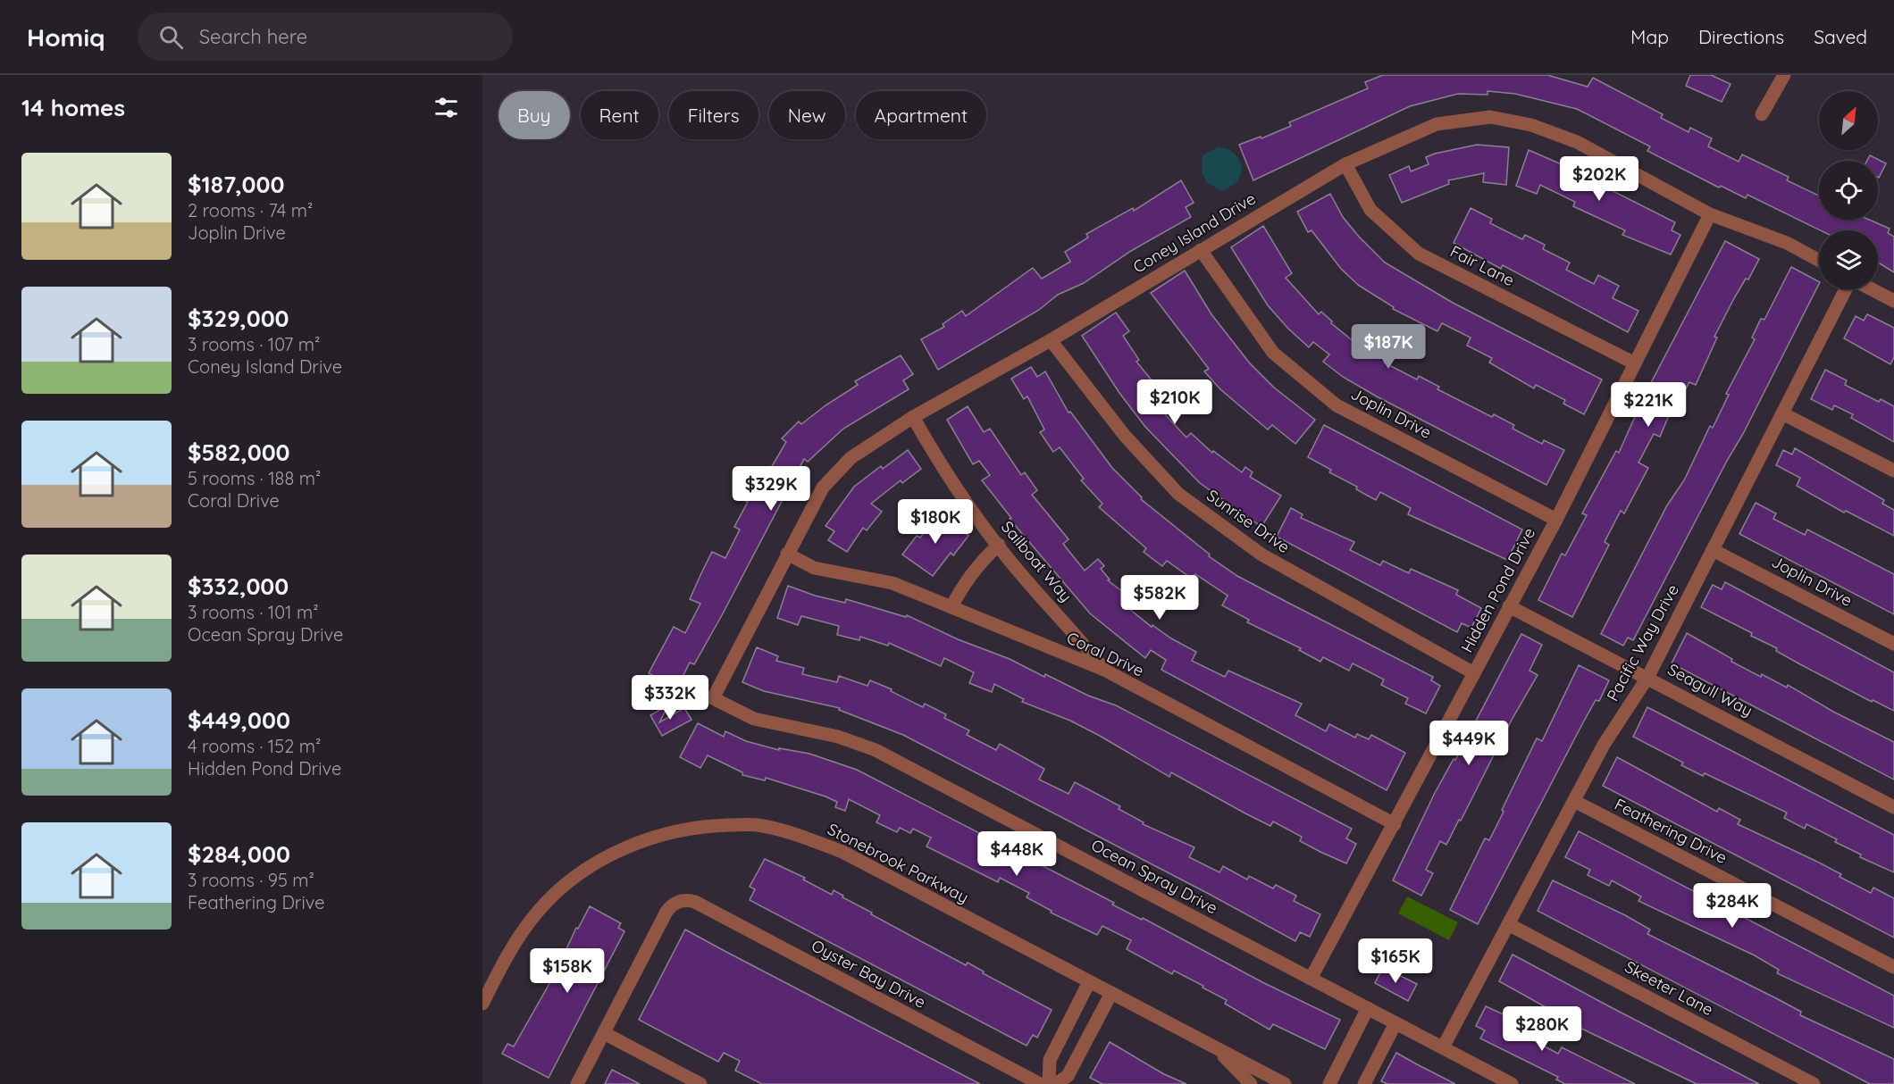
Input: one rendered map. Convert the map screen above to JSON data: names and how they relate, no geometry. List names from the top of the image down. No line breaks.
{"streets":{"street":["Coney Island Drive","Fair Lane","Joplin Drive","Sunrise Drive","Sailboat Way","Hidden Pond Drive","Pacific Way Drive","Coral Drive","Seagull Way","Feathering Drive","Stonebrook Parkway","Ocean Spray Drive","Oyster Bay Drive","Skeeter Lane"]},"crossings":[["Coney Island Drive","Fair Lane"],["Coney Island Drive","Joplin Drive"],["Coney Island Drive","Sunrise Drive"],["Coney Island Drive","Sailboat Way"],["Coney Island Drive","Hidden Pond Drive"],["Coney Island Drive","Coral Drive"],["Coney Island Drive","Ocean Spray Drive"],["Fair Lane","Hidden Pond Drive"],["Joplin Drive","Hidden Pond Drive"],["Joplin Drive","Pacific Way Drive"],["Sunrise Drive","Hidden Pond Drive"],["Sailboat Way","Coral Drive"],["Hidden Pond Drive","Coral Drive"],["Hidden Pond Drive","Seagull Way"],["Hidden Pond Drive","Ocean Spray Drive"],["Pacific Way Drive","Seagull Way"],["Pacific Way Drive","Feathering Drive"],["Pacific Way Drive","Ocean Spray Drive"],["Pacific Way Drive","Skeeter Lane"]],"north":"top right","page":{"header":"Homiq","search":"Search here","nav":["Map","Directions","Saved"],"heading":"14 homes","chip":["Buy","Rent","Filters","New","Apartment"],"list":[{"name":"$187,000","note":"2 rooms · 74 m² · Joplin Drive"},{"name":"$329,000","note":"3 rooms · 107 m² · Coney Island Drive"},{"name":"$582,000","note":"5 rooms · 188 m² · Coral Drive"},{"name":"$332,000","note":"3 rooms · 101 m² · Ocean Spray Drive"},{"name":"$449,000","note":"4 rooms · 152 m² · Hidden Pond Drive"},{"name":"$284,000","note":"3 rooms · 95 m² · Feathering Drive"}],"price":["$202K","$187K","$210K","$221K","$329K","$180K","$582K","$332K","$449K","$448K","$284K","$165K","$158K","$280K"]}}
